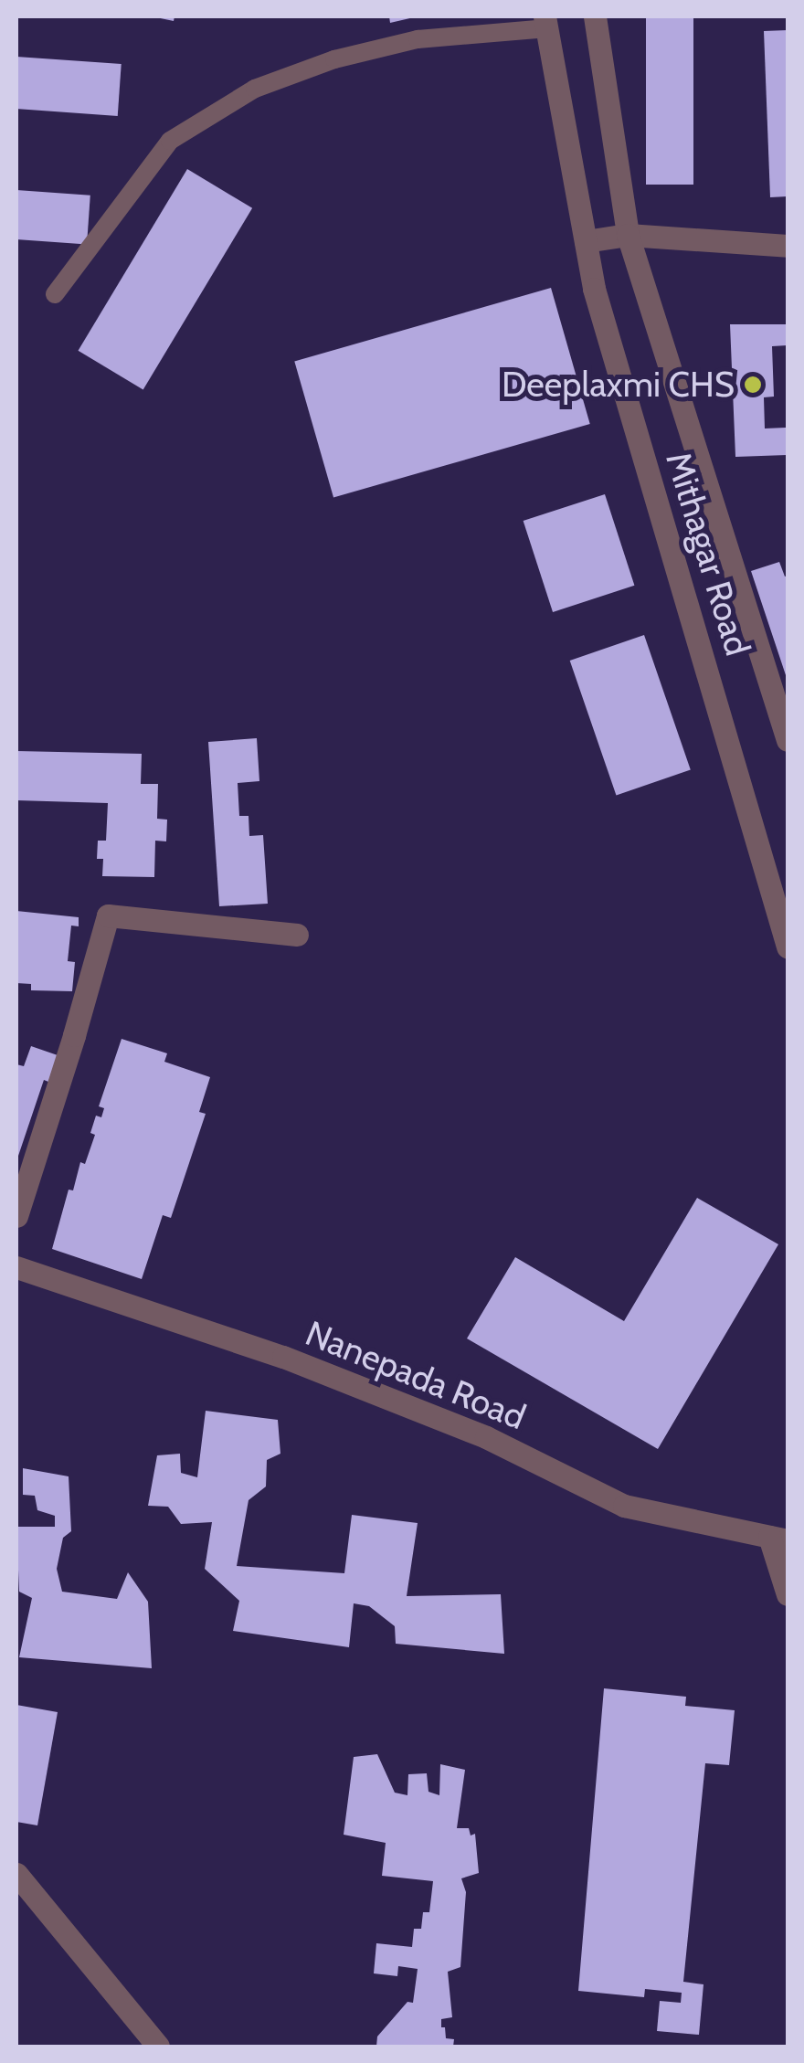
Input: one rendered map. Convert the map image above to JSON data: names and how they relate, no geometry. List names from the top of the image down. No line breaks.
{"streets":{"street":["Mithagar Road","Nanepada Road"]},"places":["Deeplaxmi CHS"]}
